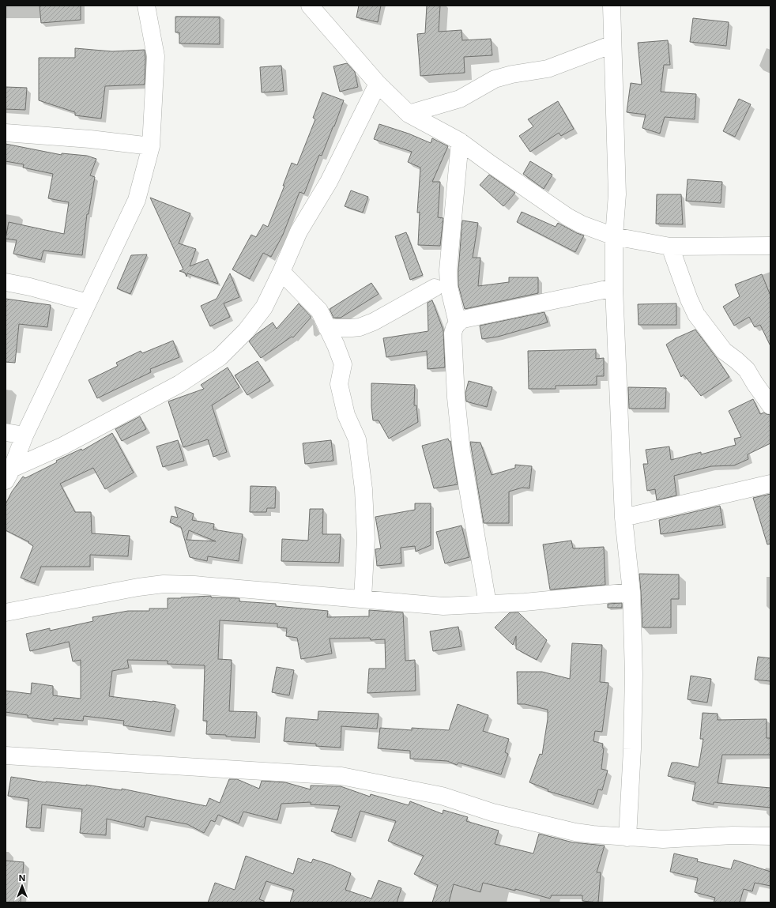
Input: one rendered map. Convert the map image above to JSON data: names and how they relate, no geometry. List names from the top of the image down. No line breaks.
{"north":"top"}
